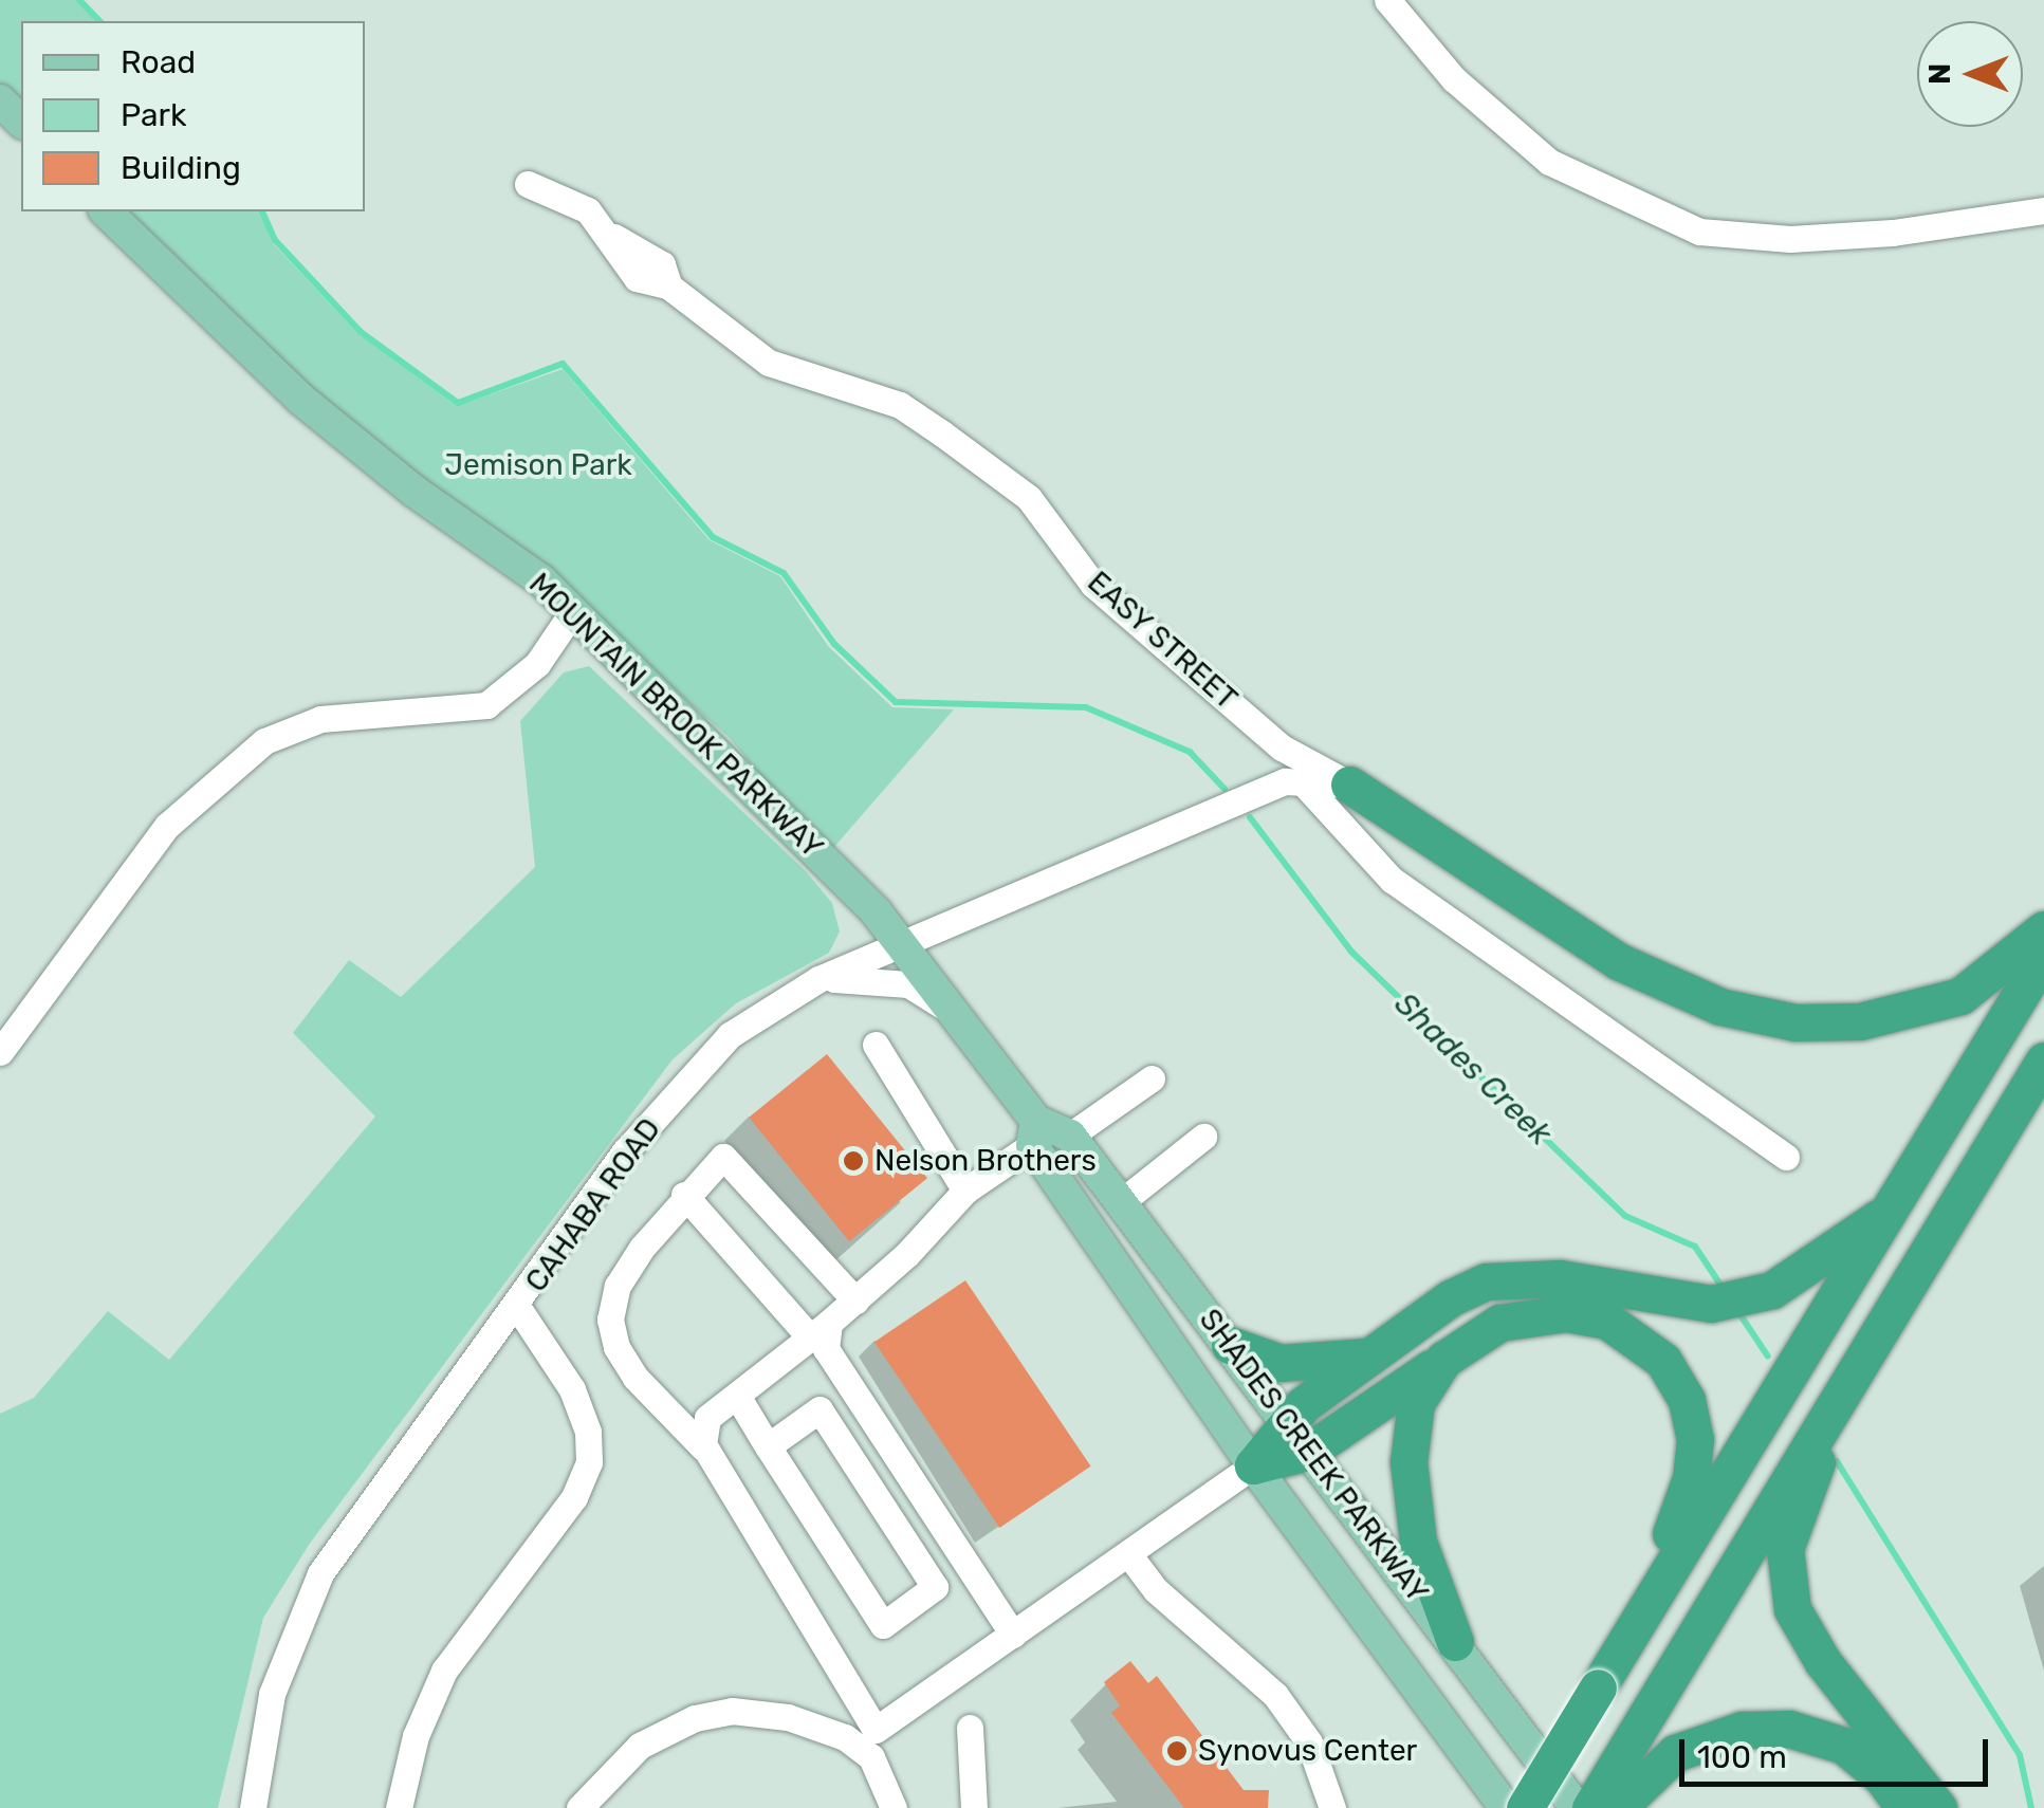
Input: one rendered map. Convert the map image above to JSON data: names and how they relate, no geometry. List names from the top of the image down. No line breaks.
{"streets":{"main road":["MOUNTAIN BROOK PARKWAY","SHADES CREEK PARKWAY"],"street":["EASY STREET","CAHABA ROAD"]},"crossings":[["EASY STREET","CAHABA ROAD"],["MOUNTAIN BROOK PARKWAY","CAHABA ROAD"],["MOUNTAIN BROOK PARKWAY","SHADES CREEK PARKWAY"],["CAHABA ROAD","SHADES CREEK PARKWAY"]],"water":["Shades Creek"],"parks":["Jemison Park"],"places":["Nelson Brothers","Synovus Center"],"legend":["Road","Park","Building"],"scale_bar":"100 m","north":"left"}
